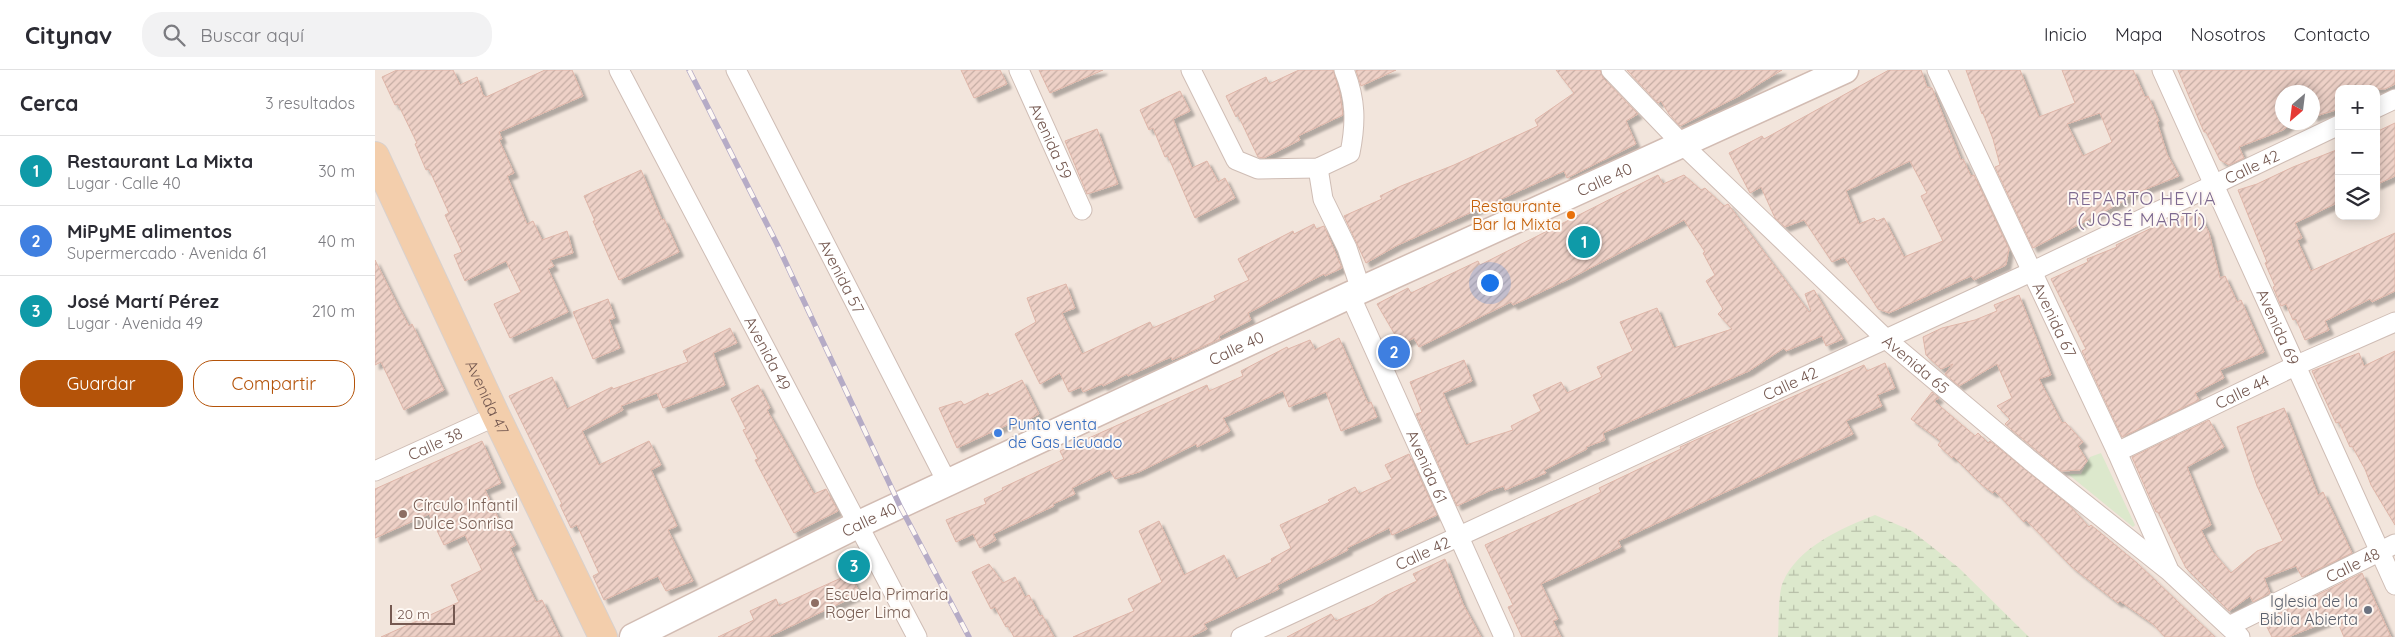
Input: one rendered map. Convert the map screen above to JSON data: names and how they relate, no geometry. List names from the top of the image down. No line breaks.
{"streets":{"main road":["Calle 40","Avenida 47"],"street":["Avenida 59","Calle 42","Avenida 57","Avenida 67","Avenida 69","Avenida 49","Avenida 65","Calle 44","Calle 38","Avenida 61","Calle 48"]},"crossings":[["Calle 42","Avenida 67"],["Calle 42","Avenida 69"],["Calle 42","Avenida 65"],["Calle 42","Avenida 61"],["Calle 40","Avenida 57"],["Calle 40","Avenida 49"],["Calle 40","Avenida 65"],["Calle 40","Avenida 61"],["Avenida 67","Avenida 65"],["Avenida 67","Calle 44"],["Avenida 69","Calle 44"],["Avenida 69","Calle 48"],["Avenida 65","Calle 48"],["Avenida 47","Calle 38"]],"districts":["REPARTO HEVIA (JOSÉ MARTÍ)"],"places":["Restaurante Bar la Mixta","Punto venta de Gas Licuado","Círculo Infantil Dulce Sonrisa","Escuela Primaria Roger Lima","Iglesia de la Biblia Abierta"],"scale_bar":"20 m","north":"bottom left","page":{"header":"Citynav","search":"Buscar aquí","nav":["Inicio","Mapa","Nosotros","Contacto"],"heading":["Cerca","3 resultados"],"map_buttons":["+","−"],"list":[{"mark":"1","name":"Restaurant La Mixta","note":"Lugar · Calle 40","value":"30 m"},{"mark":"2","name":"MiPyME alimentos","note":"Supermercado · Avenida 61","value":"40 m"},{"mark":"3","name":"José Martí Pérez","note":"Lugar · Avenida 49","value":"210 m"}],"pins":["1","2","3"],"buttons":["Guardar","Compartir"],"scale":"20 m"}}
